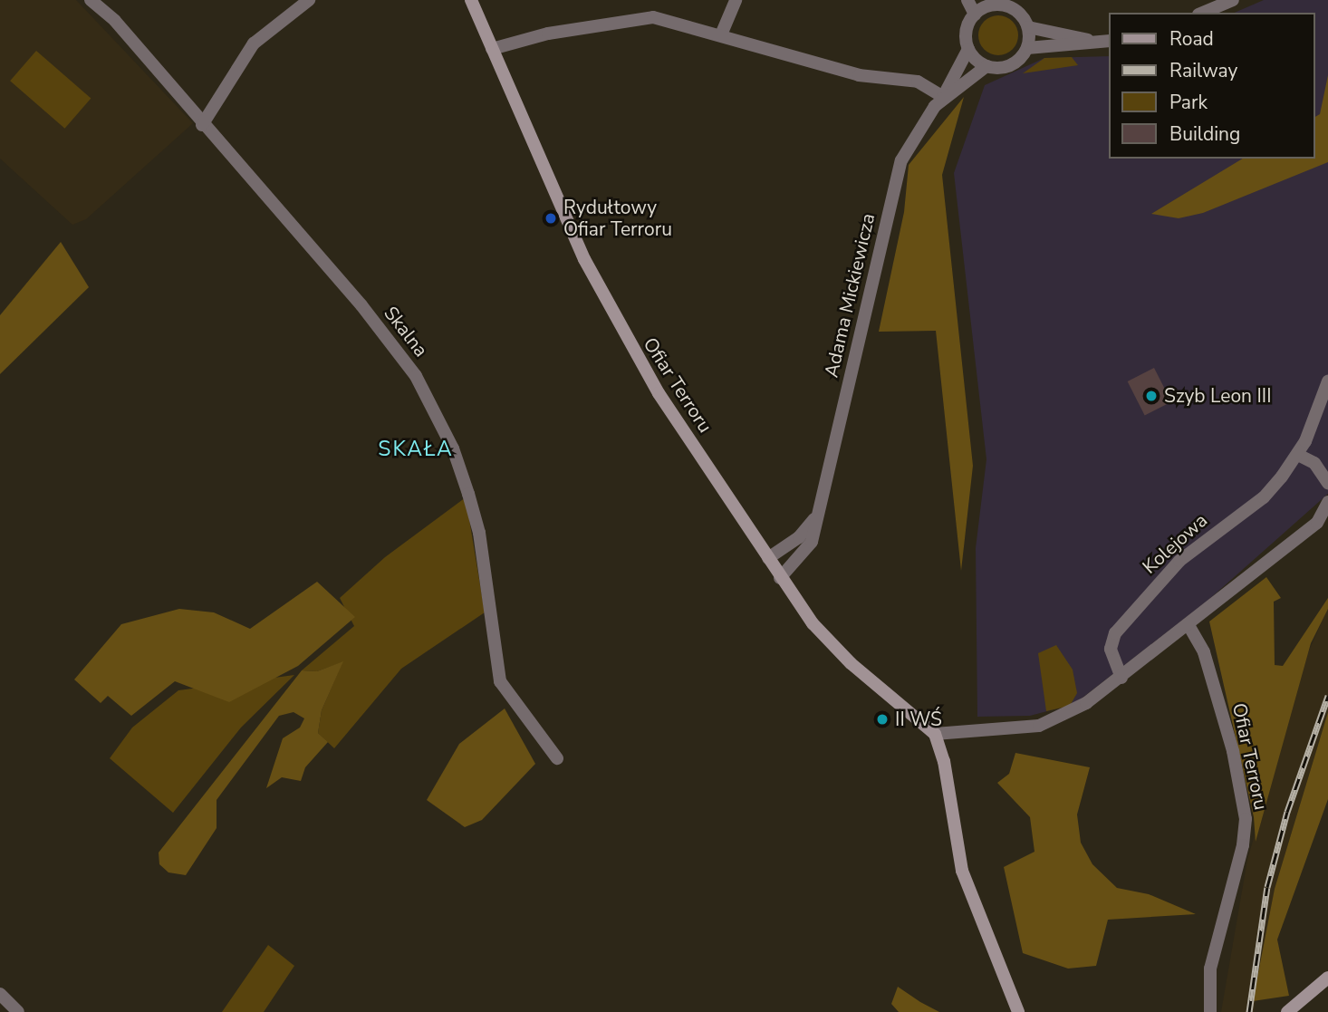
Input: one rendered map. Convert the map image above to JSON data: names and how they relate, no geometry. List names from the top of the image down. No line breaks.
{"streets":{"street":["Adama Mickiewicza","Skalna","Ofiar Terroru","Kolejowa"]},"crossings":[["Adama Mickiewicza","Ofiar Terroru"]],"districts":["SKAŁA"],"places":["Rydułtowy Ofiar Terroru","Szyb Leon III","II WŚ"],"legend":["Road","Railway","Park","Building"]}
